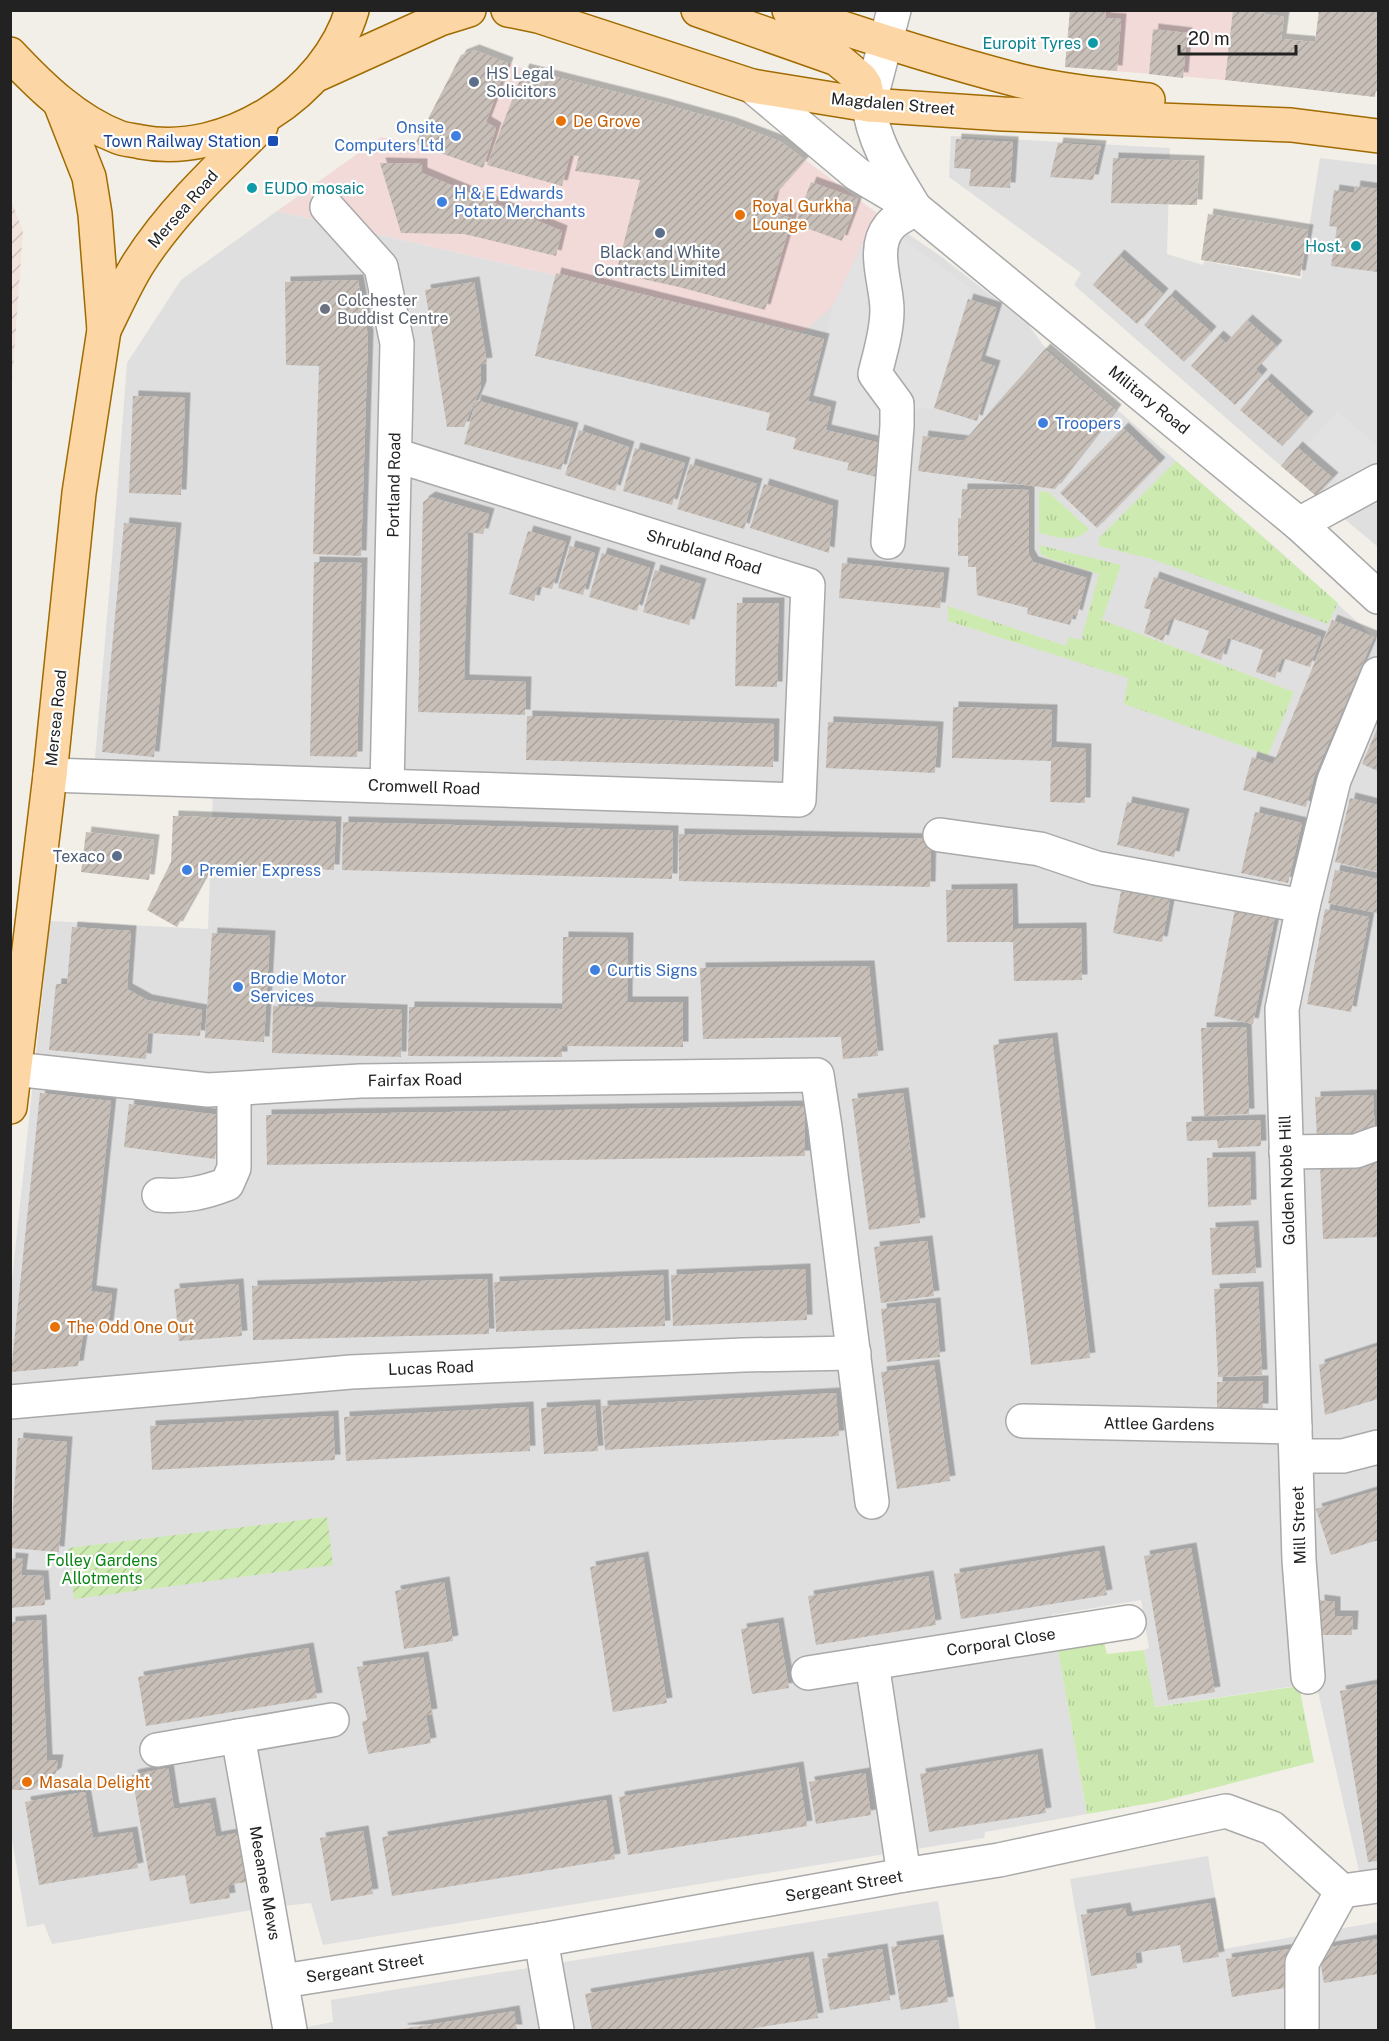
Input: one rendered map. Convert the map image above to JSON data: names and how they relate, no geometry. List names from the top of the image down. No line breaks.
{"streets":{"main road":["Magdalen Street","Mersea Road"],"street":["Military Road","Portland Road","Shrubland Road","Cromwell Road","Fairfax Road","Golden Noble Hill","Lucas Road","Attlee Gardens","Mill Street","Corporal Close","Meeanee Mews","Sergeant Street"]},"crossings":[["Magdalen Street","Military Road"],["Mersea Road","Cromwell Road"],["Mersea Road","Fairfax Road"],["Portland Road","Shrubland Road"],["Portland Road","Cromwell Road"],["Shrubland Road","Cromwell Road"],["Fairfax Road","Lucas Road"],["Golden Noble Hill","Attlee Gardens"],["Golden Noble Hill","Mill Street"],["Attlee Gardens","Mill Street"],["Meeanee Mews","Sergeant Street"]],"parks":["Folley Gardens Allotments"],"places":{"other":["Europit Tyres","HS Legal Solicitors","De Grove","Onsite Computers Ltd","EUDO mosaic","H & E Edwards Potato Merchants","Royal Gurkha Lounge","Black and White Contracts Limited","Host.","Colchester Buddist Centre","Troopers","Texaco","Premier Express","Curtis Signs","Brodie Motor Services","The Odd One Out","Masala Delight"],"transit":["Town Railway Station"]},"scale_bar":"20 m"}
